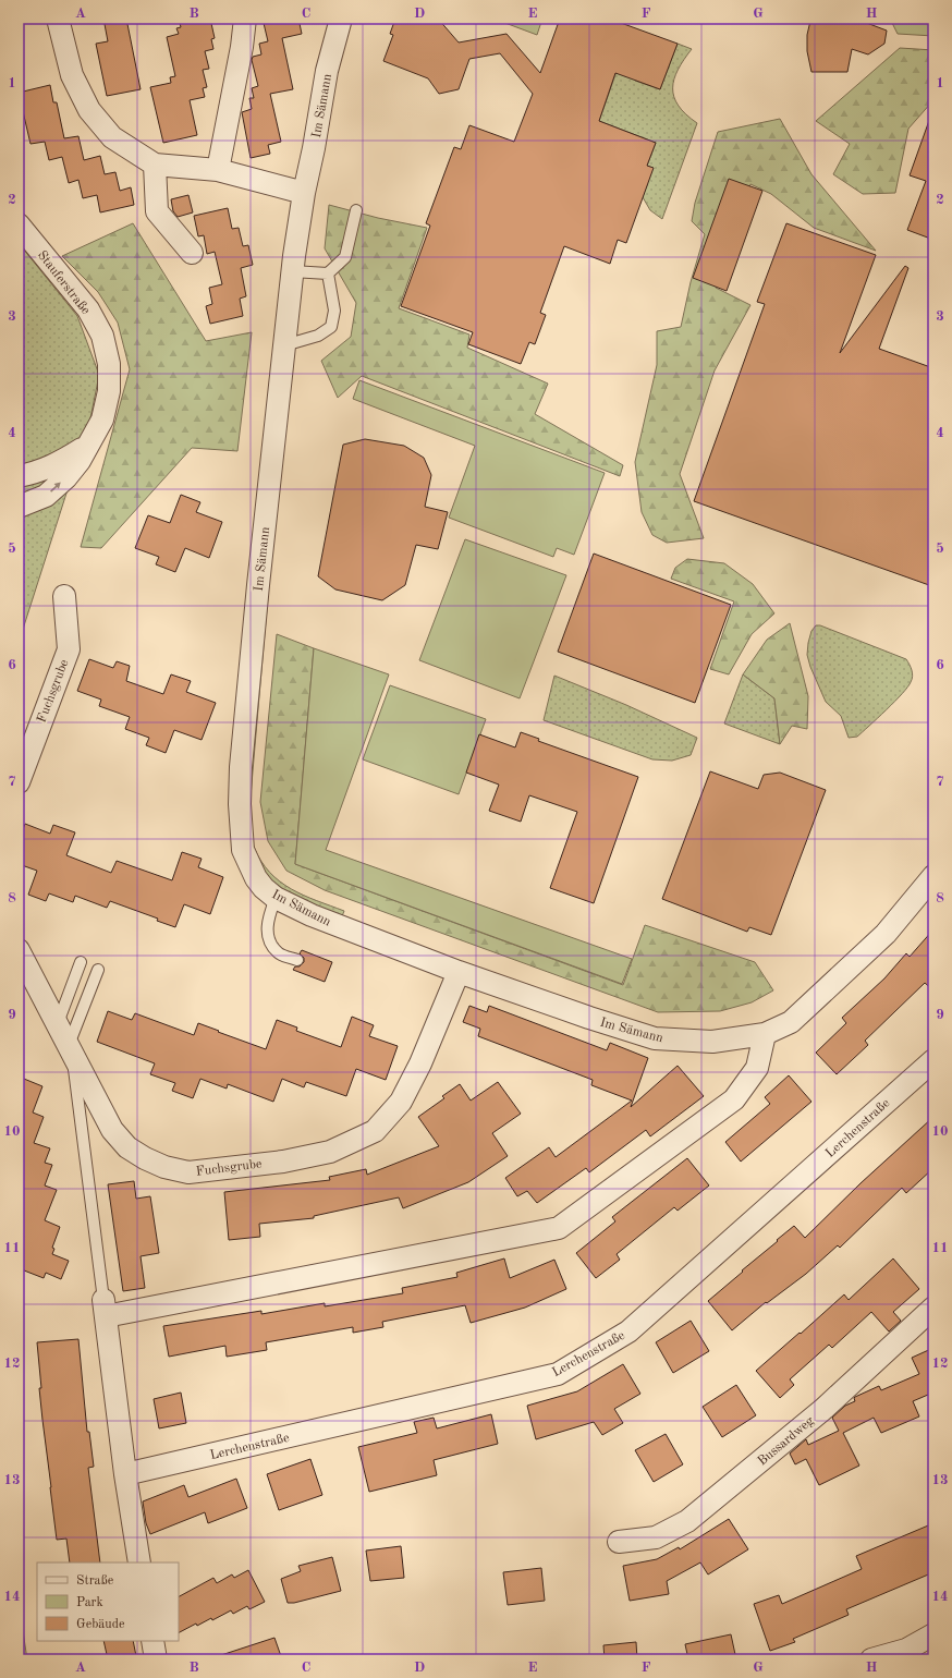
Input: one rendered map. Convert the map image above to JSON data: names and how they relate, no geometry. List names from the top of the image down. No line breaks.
{"streets":{"street":["Im Sämann","Stauferstraße","Fuchsgrube","Lerchenstraße","Bussardweg"]},"crossings":[["Im Sämann","Fuchsgrube"]],"legend":["Straße","Park","Gebäude"],"grid":{"columns":["A","B","C","D","E","F","G","H"],"rows":["1","2","3","4","5","6","7","8","9","10","11","12","13","14"]}}
